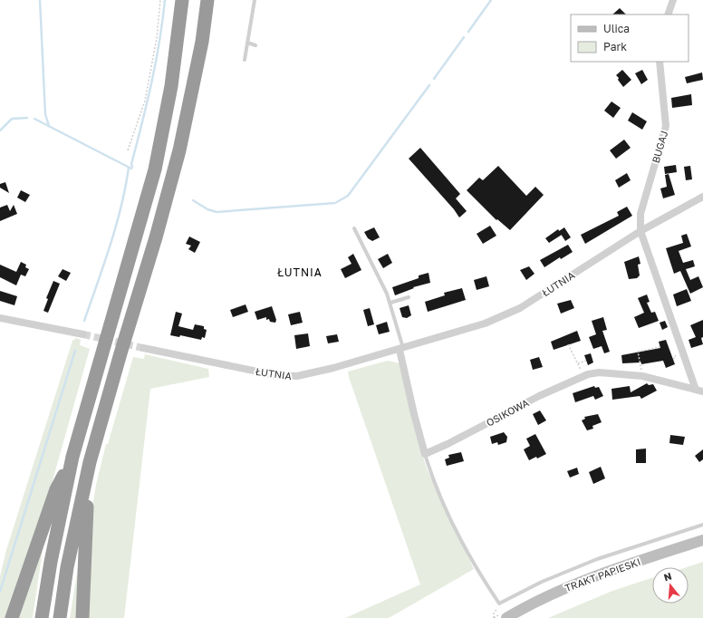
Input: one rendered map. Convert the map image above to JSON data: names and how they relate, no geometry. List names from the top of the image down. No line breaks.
{"streets":{"street":["BUGAJ","ŁUTNIA","OSIKOWA","TRAKT PAPIESKI"]},"crossings":[["BUGAJ","ŁUTNIA"],["BUGAJ","OSIKOWA"],["ŁUTNIA","OSIKOWA"]],"districts":["ŁUTNIA"],"legend":["Ulica","Park"],"north":"top"}
